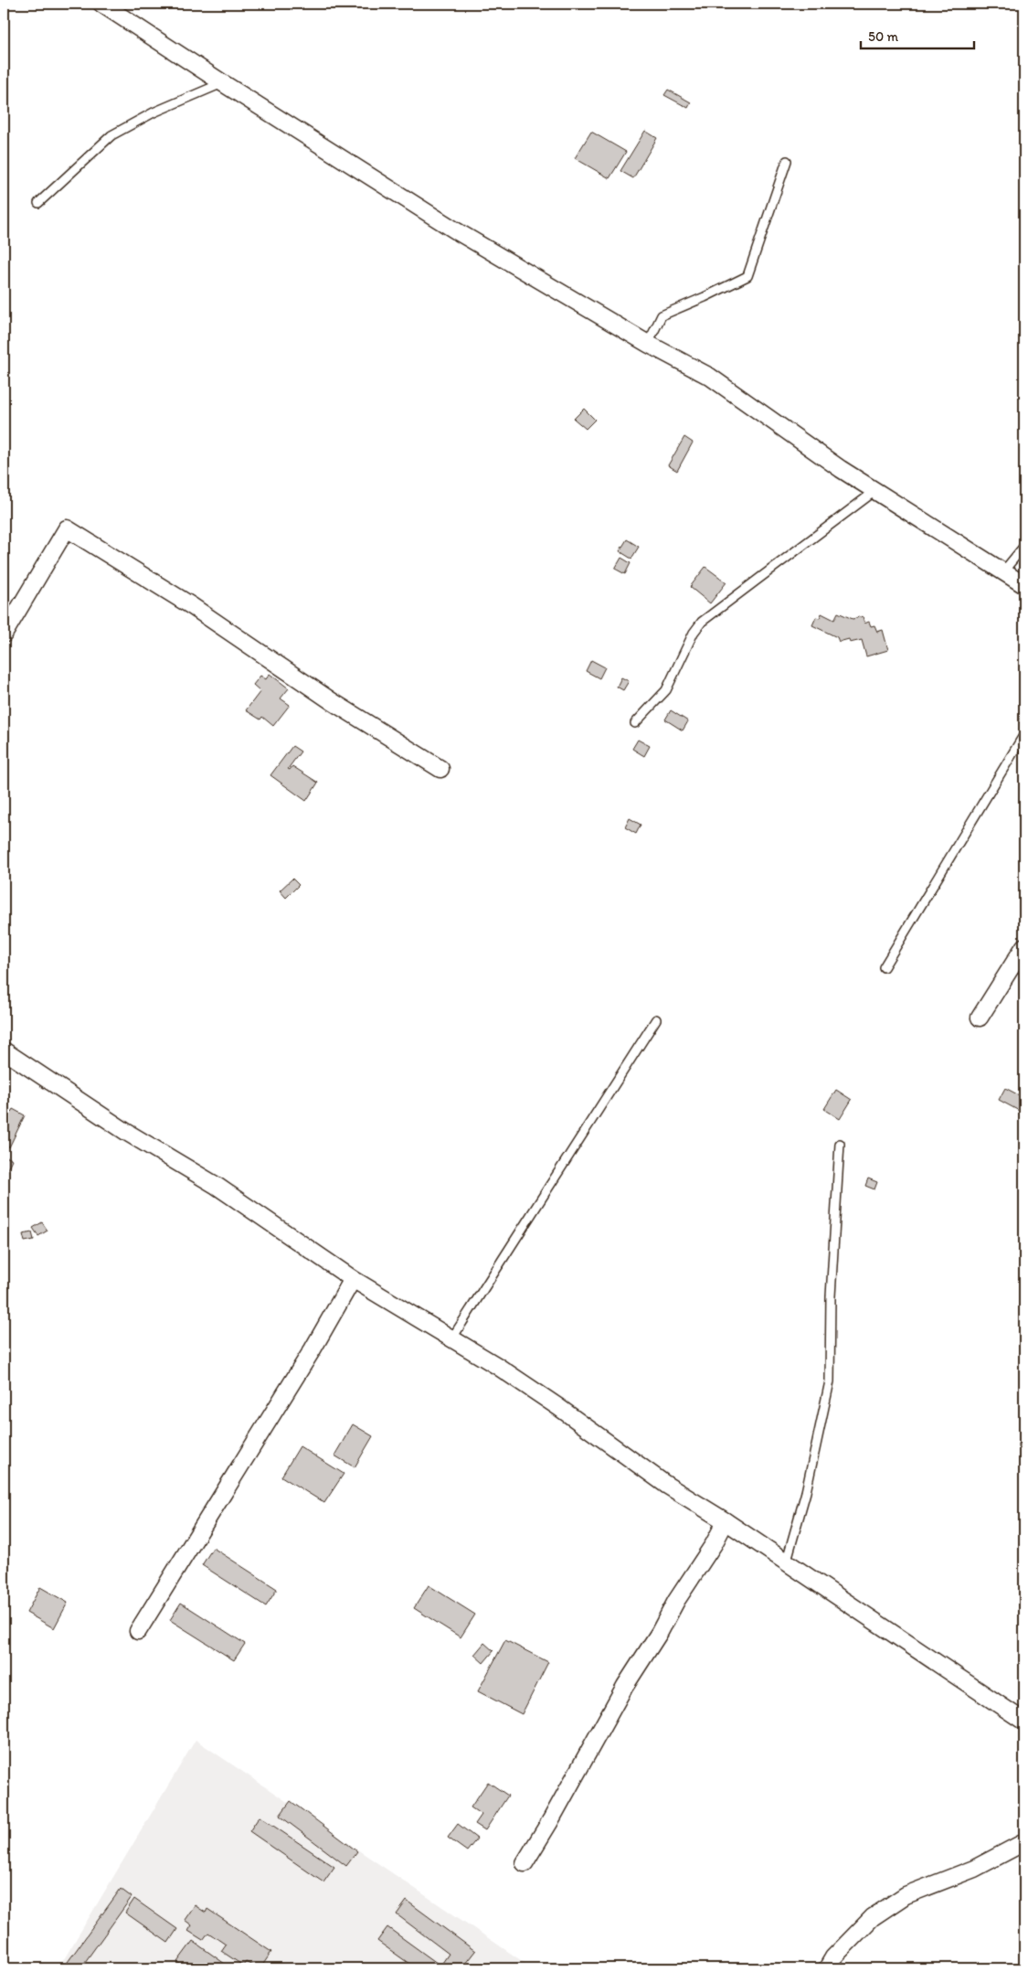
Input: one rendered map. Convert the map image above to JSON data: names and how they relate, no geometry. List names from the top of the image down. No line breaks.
{"scale_bar":"50 m"}
